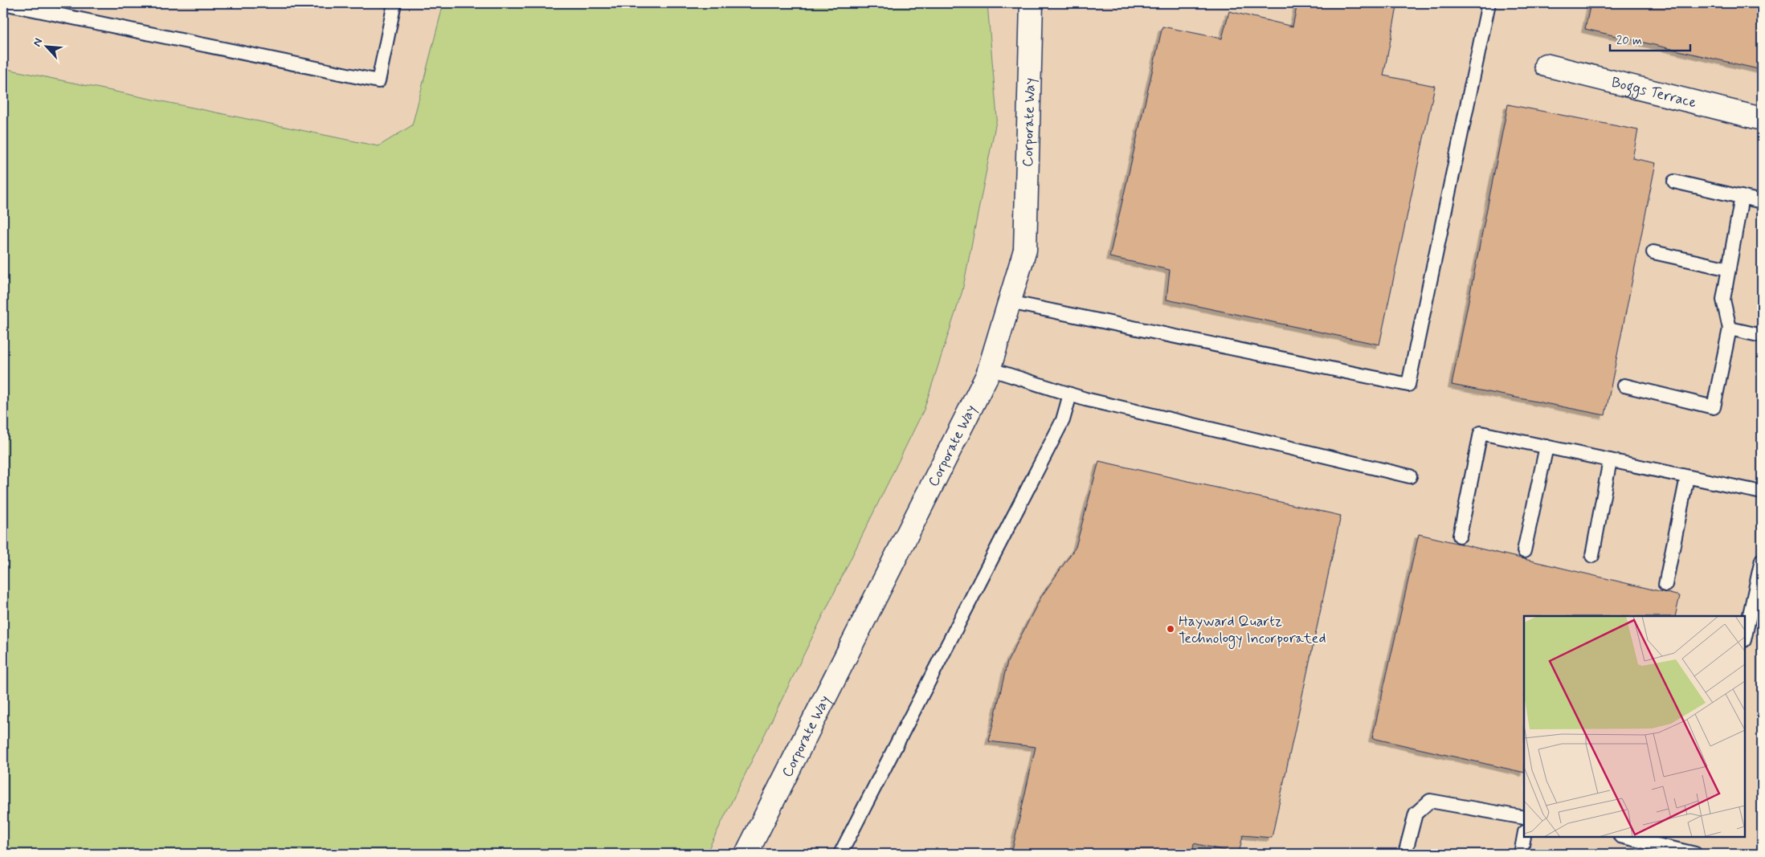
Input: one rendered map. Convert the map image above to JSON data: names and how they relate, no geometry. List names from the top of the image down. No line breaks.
{"streets":{"street":["Boggs Terrace","Corporate Way"]},"places":["Hayward Quartz Technology Incorporated"],"scale_bar":"20 m","north":"top left"}
